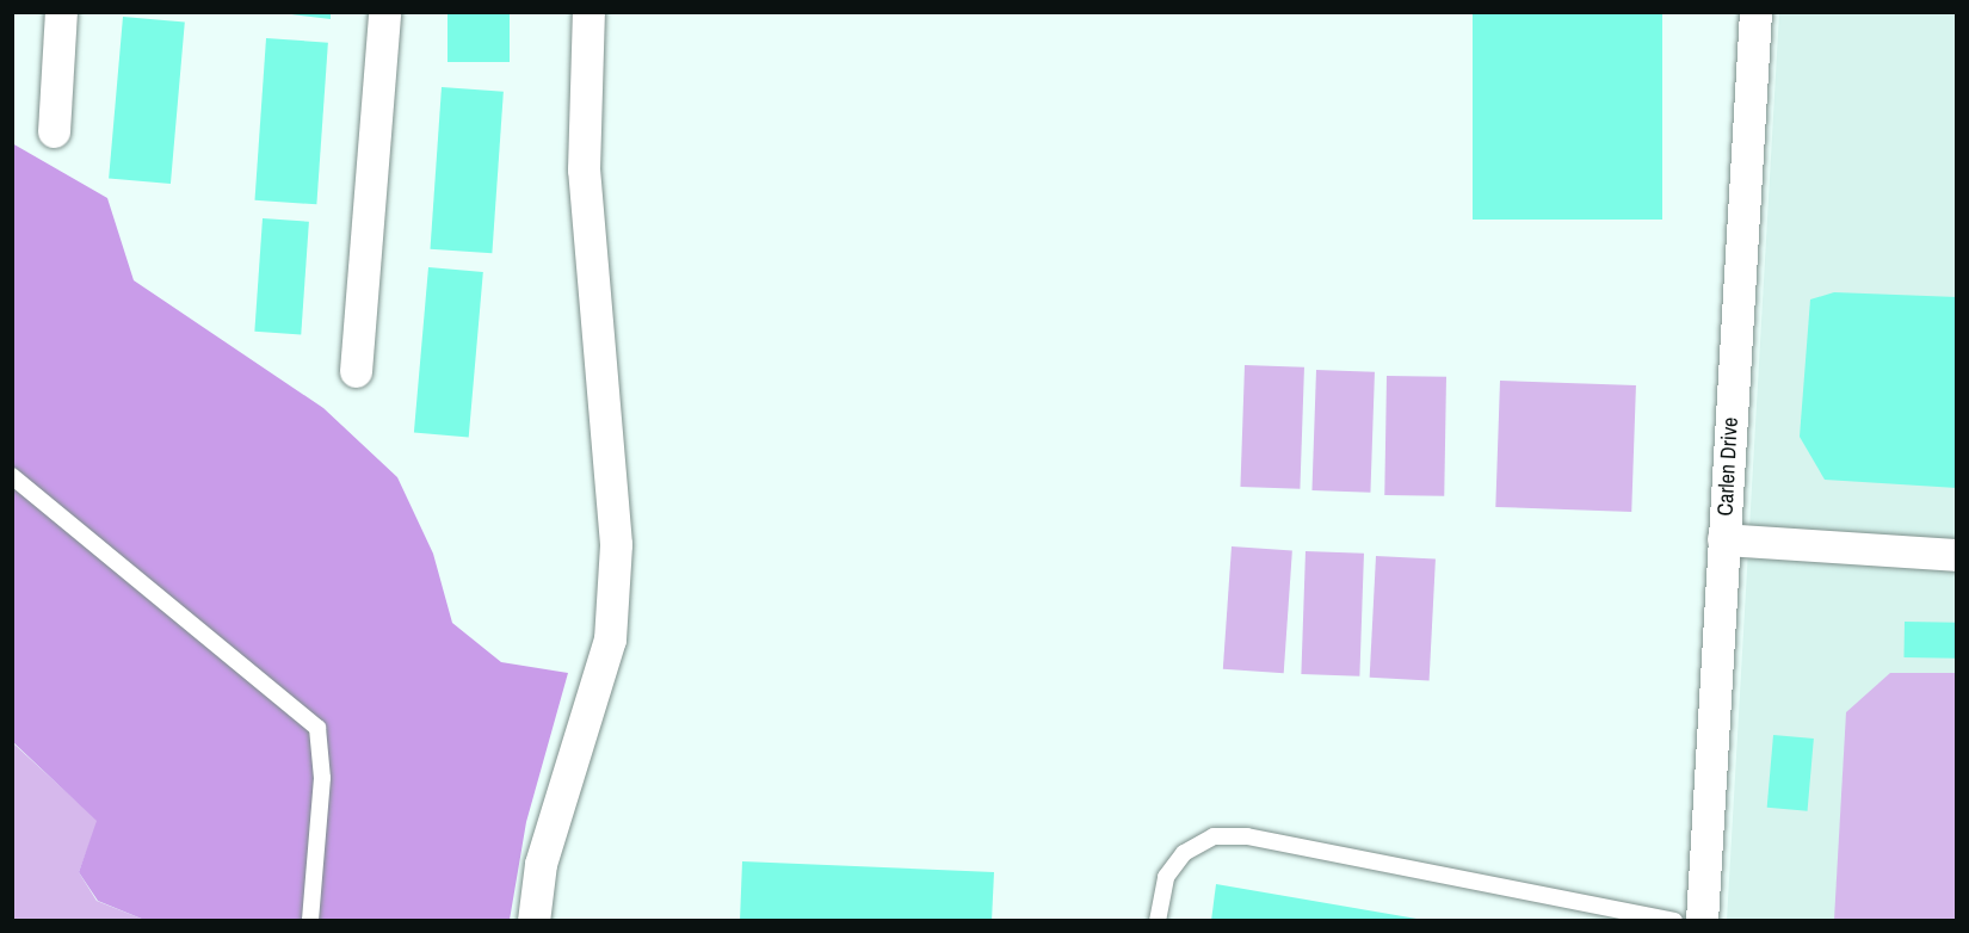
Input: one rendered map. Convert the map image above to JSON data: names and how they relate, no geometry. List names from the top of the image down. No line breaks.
{"streets":{"street":["Carlen Drive"]}}
